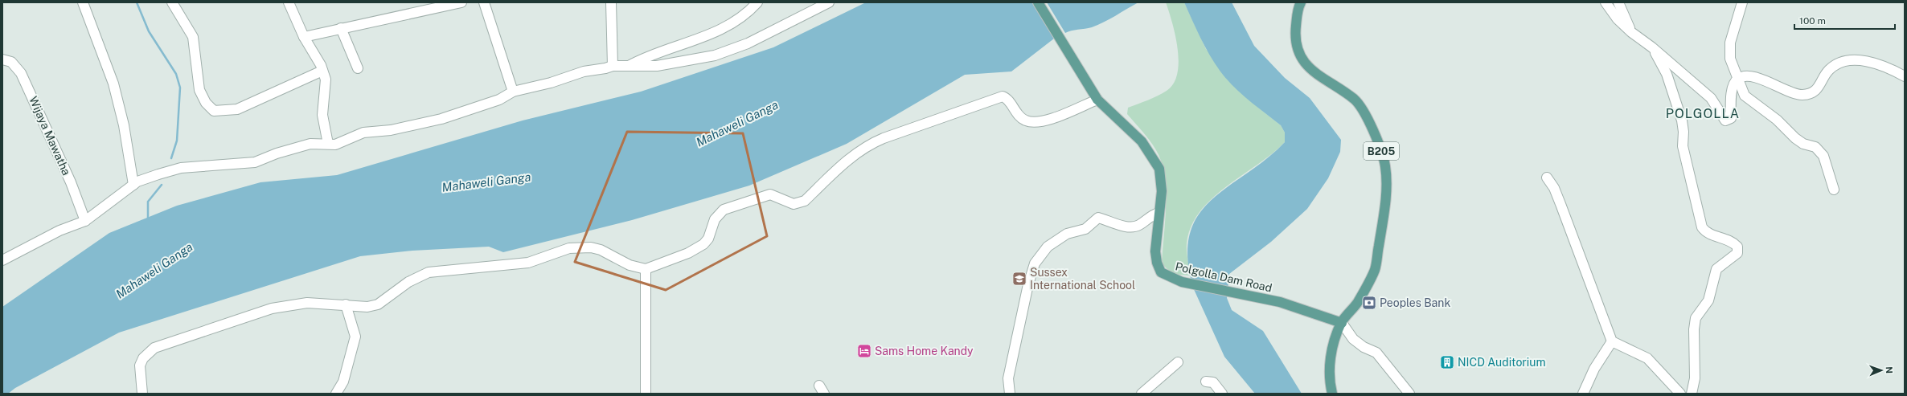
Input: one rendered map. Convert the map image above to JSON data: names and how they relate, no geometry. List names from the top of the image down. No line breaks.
{"streets":{"main road":["B205","Polgolla Dam Road"],"street":["Wijaya Mawatha"]},"crossings":[["B205","Polgolla Dam Road"]],"districts":["POLGOLLA"],"water":["Mahaweli Ganga"],"places":{"school or university":["Sussex International School"],"bank":["Peoples Bank"],"hotel":["Sams Home Kandy"],"building":["NICD Auditorium"]},"scale_bar":"100 m","north":"right"}
